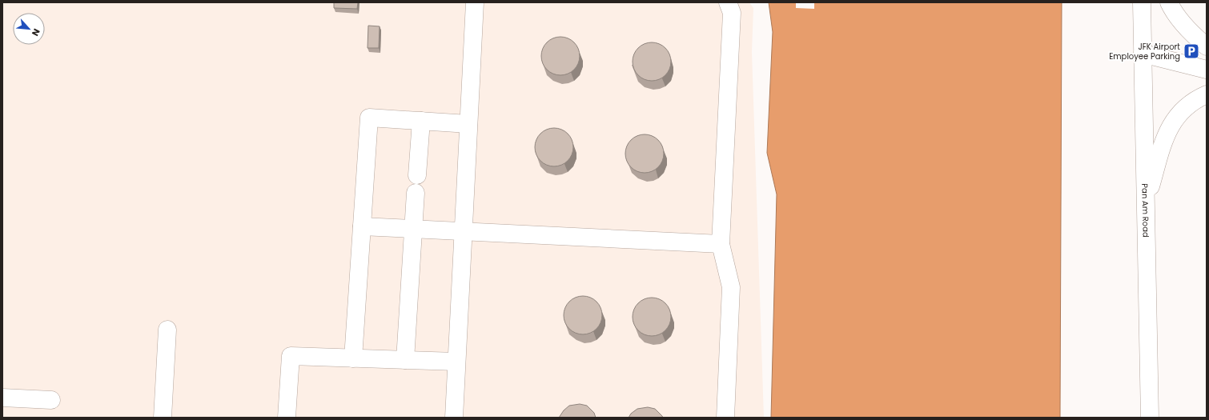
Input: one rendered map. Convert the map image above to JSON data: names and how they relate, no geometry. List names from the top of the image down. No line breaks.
{"streets":{"street":["Pan Am Road"]},"places":{"parking":["JFK Airport Employee Parking"]},"north":"bottom right"}
